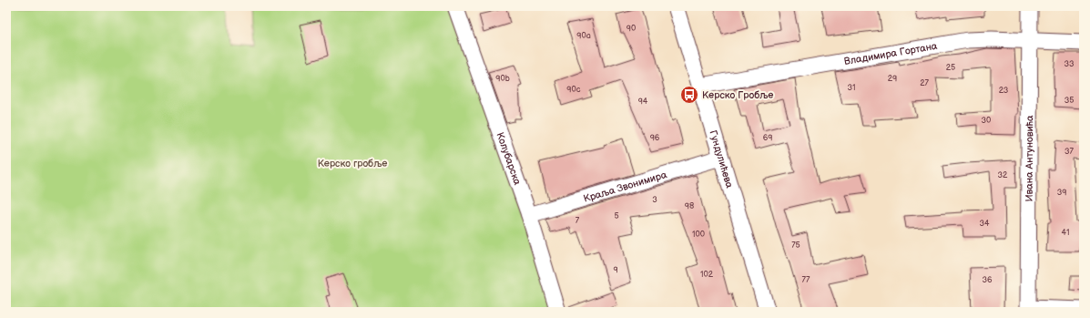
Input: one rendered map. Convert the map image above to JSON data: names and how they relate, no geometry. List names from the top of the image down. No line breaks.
{"streets":{"street":["Владимира Гортана","Колубарска","Гундулићева","Ивана Антуновића","Краља Звонимира"]},"crossings":[["Владимира Гортана","Гундулићева"],["Владимира Гортана","Ивана Антуновића"],["Колубарска","Краља Звонимира"],["Гундулићева","Краља Звонимира"]],"parks":["Керско гробље"],"places":{"bus stop":["Керско Гробље"]},"house_numbers":["90","90a","33","25","90b","29","27","31","90c","23","35","94","30","96","69","37","32","39","3","98","5","7","34","41","100","75","9","102","77","36"]}
